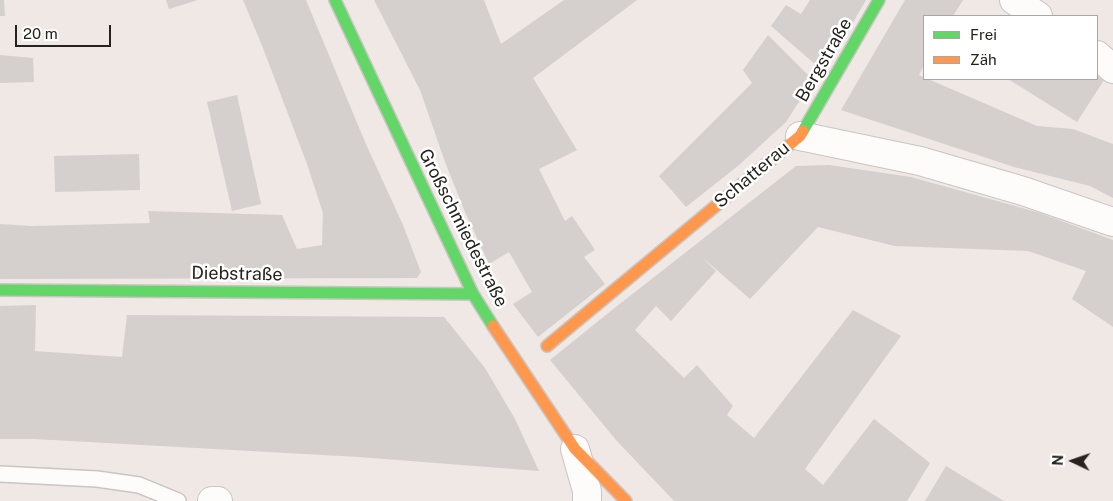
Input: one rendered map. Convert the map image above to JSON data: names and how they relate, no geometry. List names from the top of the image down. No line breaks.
{"streets":{"street":["Bergstraße","Schatterau","Großschmiedestraße","Diebstraße"]},"crossings":[["Bergstraße","Schatterau"],["Großschmiedestraße","Diebstraße"]],"legend":["Frei","Zäh"],"scale_bar":"20 m","north":"left"}
